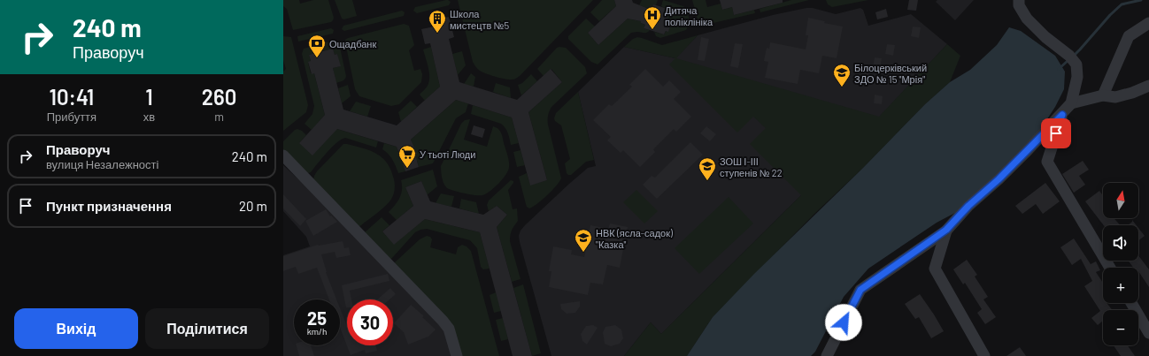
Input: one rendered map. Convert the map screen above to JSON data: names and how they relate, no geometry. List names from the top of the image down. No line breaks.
{"places":{"hospital":["Дитяча поліклініка"],"building":["Школа мистецтв №5"],"bank":["Ощадбанк"],"school or university":["Білоцерківський ЗДО № 15 \"Мрія\"","ЗОШ І-ІІІ ступенів № 22","НВК (ясла-садок) \"Казка\""],"supermarket":["У тьоті Люди"]},"north":"top","page":{"turn":["240 m","Праворуч"],"eta":["10:41","Прибуття","1","хв","260","m"],"list":[{"name":"Праворуч","note":"вулиця Незалежності","value":"240 m"},{"name":"Пункт призначення","value":"20 m"}],"map_buttons":["+","−"],"speed":"25 km/h","limit":"30","buttons":["Вихід","Поділитися"]}}
